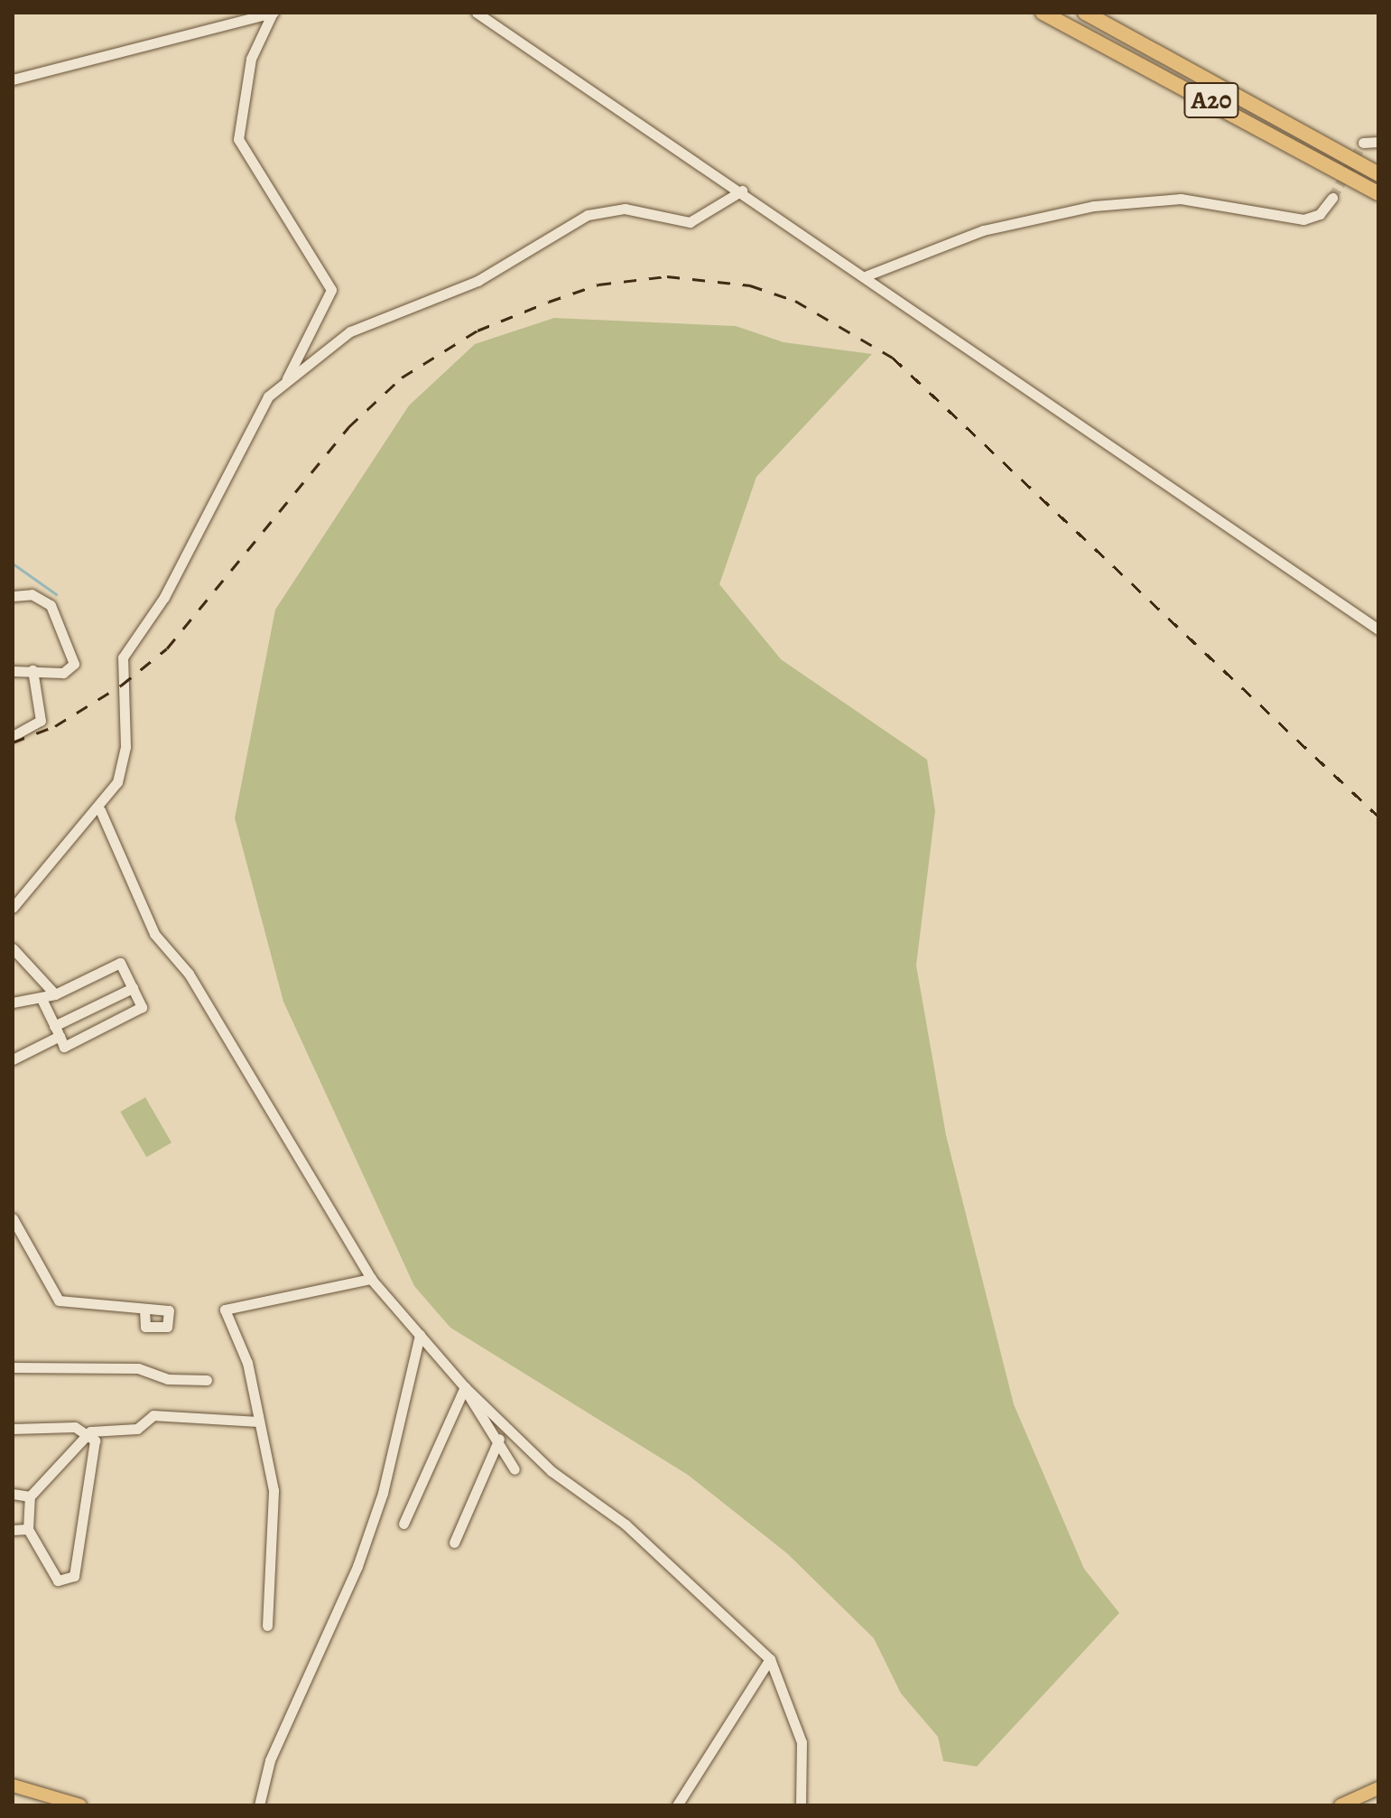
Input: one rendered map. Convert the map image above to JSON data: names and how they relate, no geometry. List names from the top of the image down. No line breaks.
{"streets":{"highway":["A20"]}}
